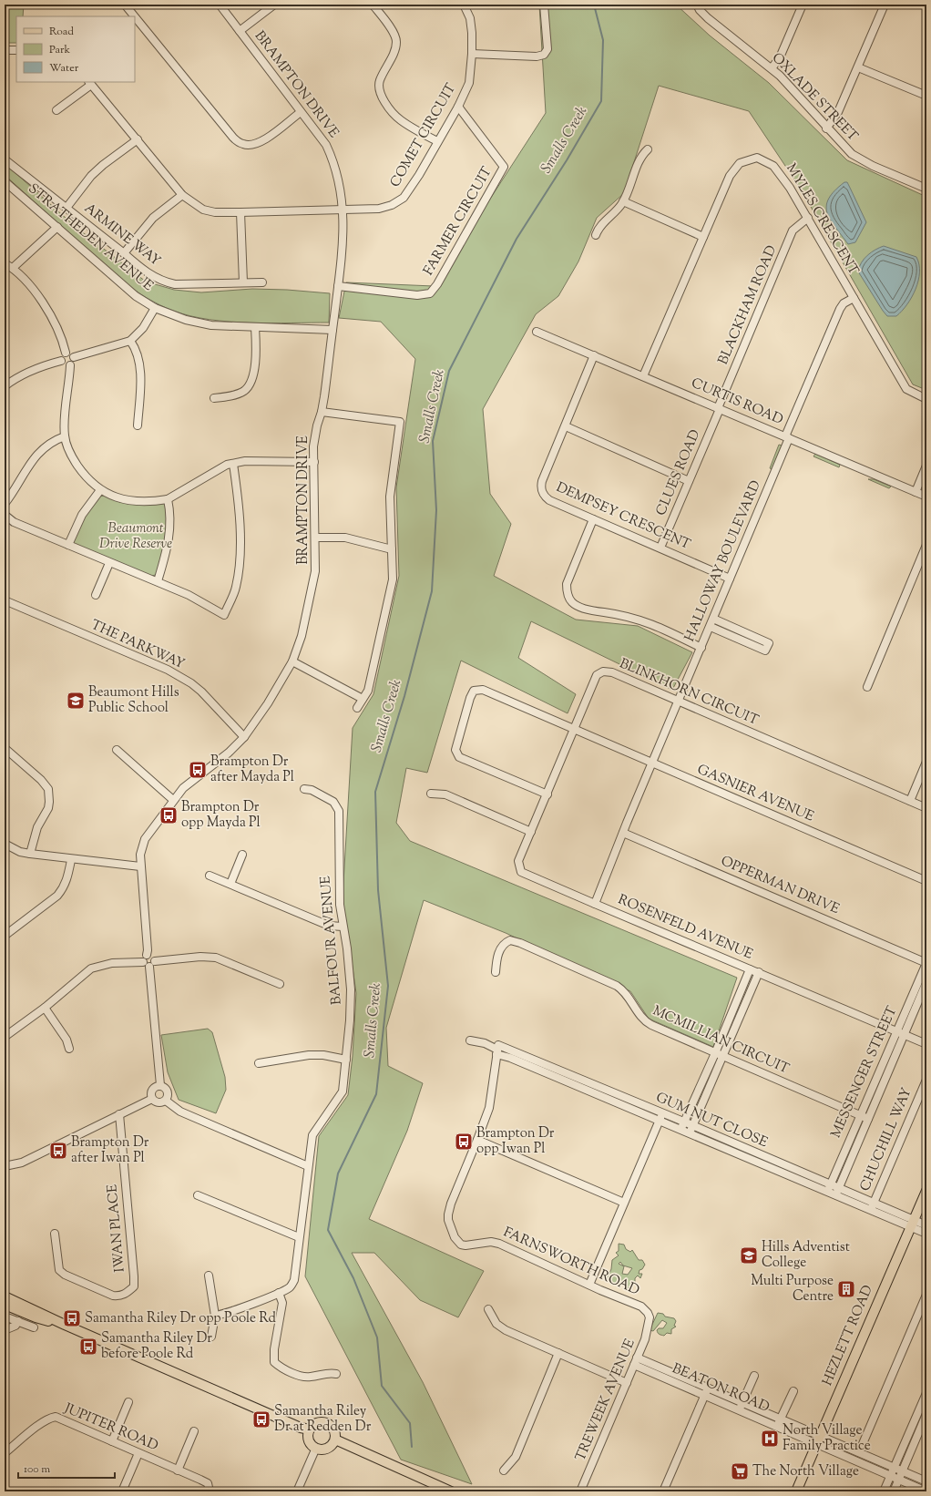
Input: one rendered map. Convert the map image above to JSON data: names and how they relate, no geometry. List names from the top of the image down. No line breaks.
{"streets":{"main road":["HEZLETT ROAD"],"street":["BRAMPTON DRIVE","OXLADE STREET","COMET CIRCUIT","MYLES CRESCENT","FARMER CIRCUIT","ARMINE WAY","STRATHEDEN AVENUE","BLACKHAM ROAD","CURTIS ROAD","CLUES ROAD","DEMPSEY CRESCENT","HALLOWAY BOULEVARD","THE PARKWAY","BLINKHORN CIRCUIT","GASNIER AVENUE","OPPERMAN DRIVE","ROSENFELD AVENUE","BALFOUR AVENUE","MCMILLIAN CIRCUIT","MESSENGER STREET","GUM NUT CLOSE","CHUCHILL WAY","IWAN PLACE","FARNSWORTH ROAD","BEATON ROAD","TREWEEK AVENUE","JUPITER ROAD"]},"crossings":[["BRAMPTON DRIVE","COMET CIRCUIT"],["BRAMPTON DRIVE","FARMER CIRCUIT"],["BRAMPTON DRIVE","STRATHEDEN AVENUE"],["BRAMPTON DRIVE","THE PARKWAY"],["COMET CIRCUIT","FARMER CIRCUIT"],["MYLES CRESCENT","BLACKHAM ROAD"],["MYLES CRESCENT","CURTIS ROAD"],["MYLES CRESCENT","HALLOWAY BOULEVARD"],["BLACKHAM ROAD","CURTIS ROAD"],["BLACKHAM ROAD","CLUES ROAD"],["CURTIS ROAD","CLUES ROAD"],["CURTIS ROAD","DEMPSEY CRESCENT"],["CURTIS ROAD","HALLOWAY BOULEVARD"],["CLUES ROAD","DEMPSEY CRESCENT"],["DEMPSEY CRESCENT","HALLOWAY BOULEVARD"],["HALLOWAY BOULEVARD","BLINKHORN CIRCUIT"],["HALLOWAY BOULEVARD","ROSENFELD AVENUE"],["BLINKHORN CIRCUIT","GASNIER AVENUE"],["BLINKHORN CIRCUIT","ROSENFELD AVENUE"],["GASNIER AVENUE","ROSENFELD AVENUE"],["OPPERMAN DRIVE","ROSENFELD AVENUE"],["OPPERMAN DRIVE","MESSENGER STREET"],["ROSENFELD AVENUE","MESSENGER STREET"],["MCMILLIAN CIRCUIT","MESSENGER STREET"],["MESSENGER STREET","GUM NUT CLOSE"],["GUM NUT CLOSE","CHUCHILL WAY"],["GUM NUT CLOSE","HEZLETT ROAD"],["FARNSWORTH ROAD","TREWEEK AVENUE"],["HEZLETT ROAD","BEATON ROAD"],["BEATON ROAD","TREWEEK AVENUE"]],"water":["Smalls Creek"],"parks":["Beaumont Drive Reserve"],"places":{"school or university":["Beaumont Hills Public School","Hills Adventist College"],"bus stop":["Brampton Dr after Mayda Pl","Brampton Dr opp Mayda Pl","Brampton Dr opp Iwan Pl","Brampton Dr after Iwan Pl","Samantha Riley Dr opp Poole Rd","Samantha Riley Dr before Poole Rd","Samantha Riley Dr at Redden Dr"],"building":["Multi Purpose Centre"],"hospital":["North Village Family Practice"],"supermarket":["The North Village"]},"legend":["Road","Park","Water"],"scale_bar":"100 m"}
